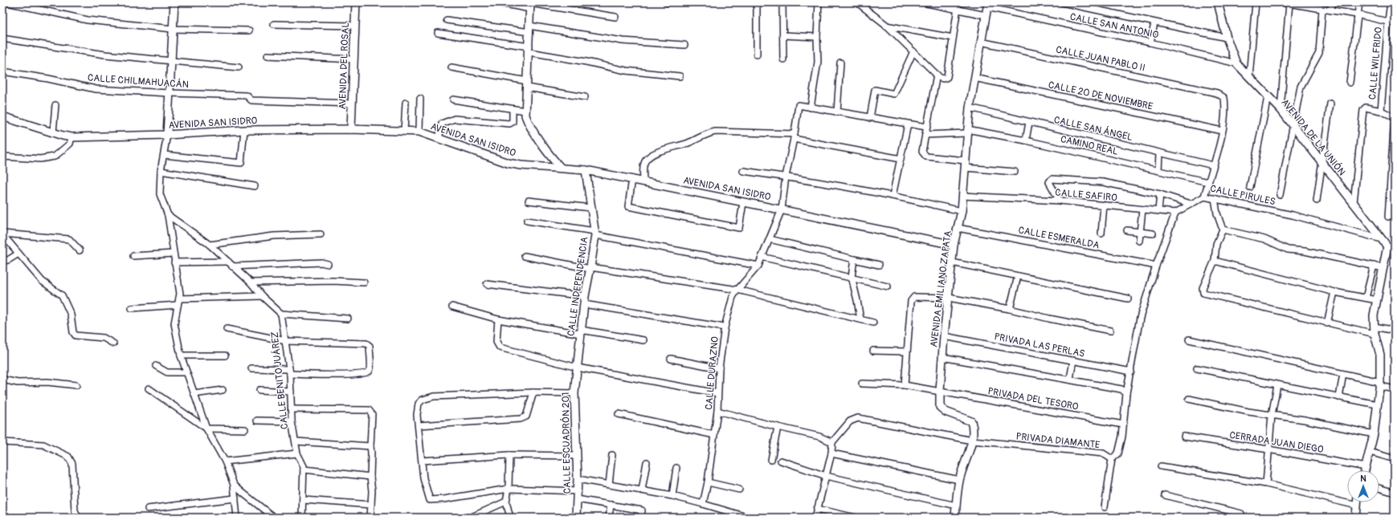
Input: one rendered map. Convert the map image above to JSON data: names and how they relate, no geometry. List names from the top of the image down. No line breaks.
{"streets":{"main road":["AVENIDA DEL ROSAL","AVENIDA SAN ISIDRO","AVENIDA DE LA UNIÓN","CALLE INDEPENDENCIA","AVENIDA EMILIANO ZAPATA","CALLE ESCUADRÓN 201"],"street":["CALLE SAN ANTONIO","CALLE JUAN PABLO II","CALLE WILFRIDO","CALLE CHILMAHUACÁN","CALLE 20 DE NOVIEMBRE","CALLE SAN ÁNGEL","CAMINO REAL","CALLE SAFIRO","CALLE PIRULES","CALLE ESMERALDA","PRIVADA LAS PERLAS","CALLE DURAZNO","CALLE BENITO JUÁREZ","PRIVADA DEL TESORO","PRIVADA DIAMANTE","CERRADA JUAN DIEGO"]},"crossings":[["CALLE SAN ANTONIO","AVENIDA DE LA UNIÓN"],["CALLE SAN ANTONIO","AVENIDA EMILIANO ZAPATA"],["CALLE JUAN PABLO II","CALLE PIRULES"],["CALLE JUAN PABLO II","AVENIDA EMILIANO ZAPATA"],["CALLE WILFRIDO","AVENIDA DE LA UNIÓN"],["AVENIDA DEL ROSAL","CALLE CHILMAHUACÁN"],["AVENIDA DEL ROSAL","AVENIDA SAN ISIDRO"],["CALLE 20 DE NOVIEMBRE","CALLE PIRULES"],["CALLE 20 DE NOVIEMBRE","AVENIDA EMILIANO ZAPATA"],["AVENIDA SAN ISIDRO","CALLE INDEPENDENCIA"],["AVENIDA SAN ISIDRO","AVENIDA EMILIANO ZAPATA"],["AVENIDA SAN ISIDRO","CALLE DURAZNO"],["CALLE SAN ÁNGEL","CALLE PIRULES"],["CALLE SAN ÁNGEL","AVENIDA EMILIANO ZAPATA"],["AVENIDA DE LA UNIÓN","CALLE PIRULES"],["CAMINO REAL","CALLE PIRULES"],["CAMINO REAL","AVENIDA EMILIANO ZAPATA"],["CALLE SAFIRO","AVENIDA EMILIANO ZAPATA"],["CALLE ESMERALDA","AVENIDA EMILIANO ZAPATA"],["CALLE INDEPENDENCIA","CALLE ESCUADRÓN 201"],["AVENIDA EMILIANO ZAPATA","PRIVADA LAS PERLAS"],["AVENIDA EMILIANO ZAPATA","PRIVADA DEL TESORO"],["AVENIDA EMILIANO ZAPATA","PRIVADA DIAMANTE"]],"north":"top"}
